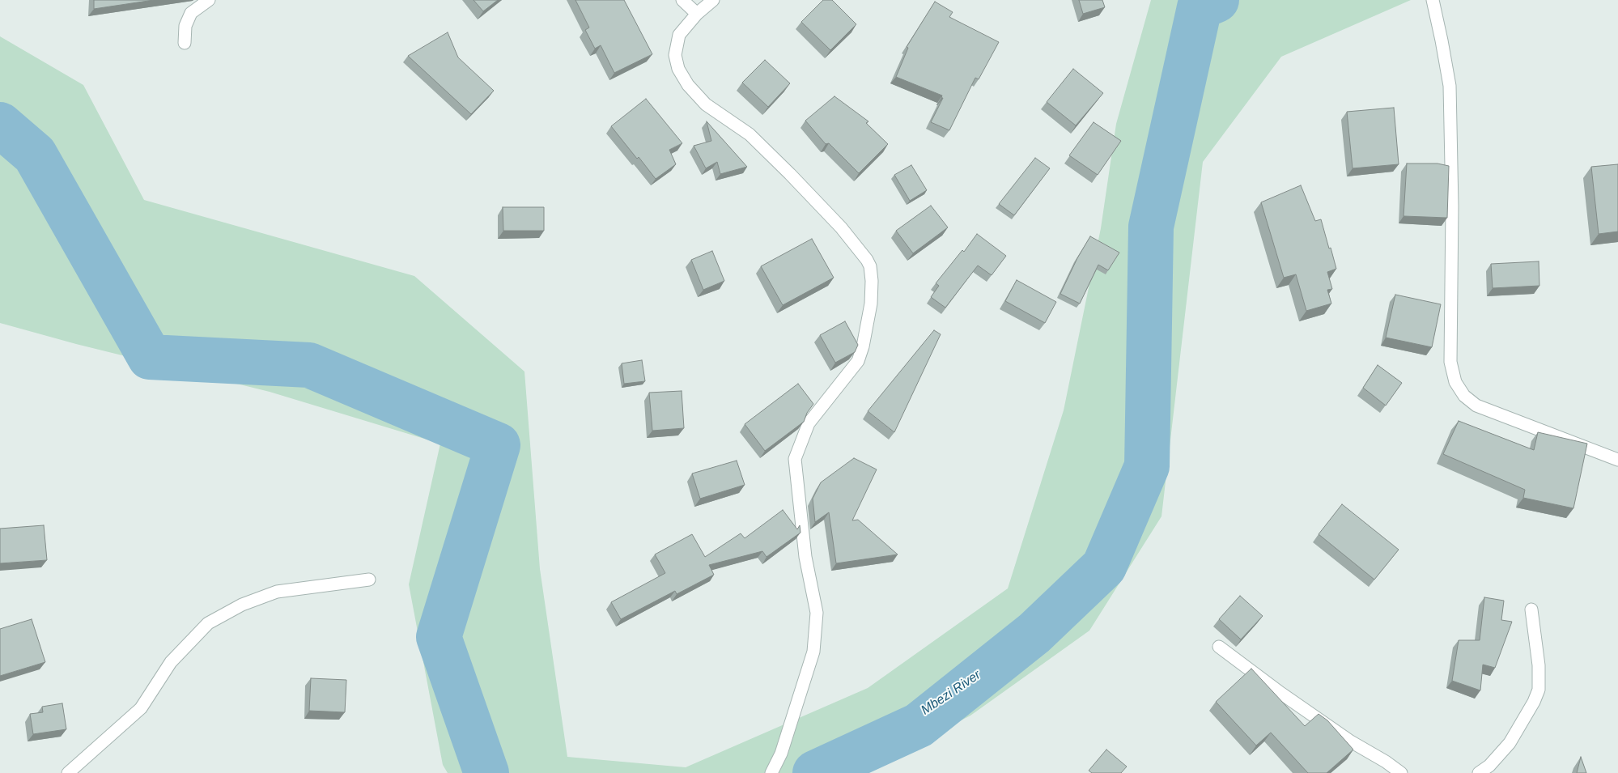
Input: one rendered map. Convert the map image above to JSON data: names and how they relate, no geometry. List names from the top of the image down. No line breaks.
{"water":["Mbezi River"]}
